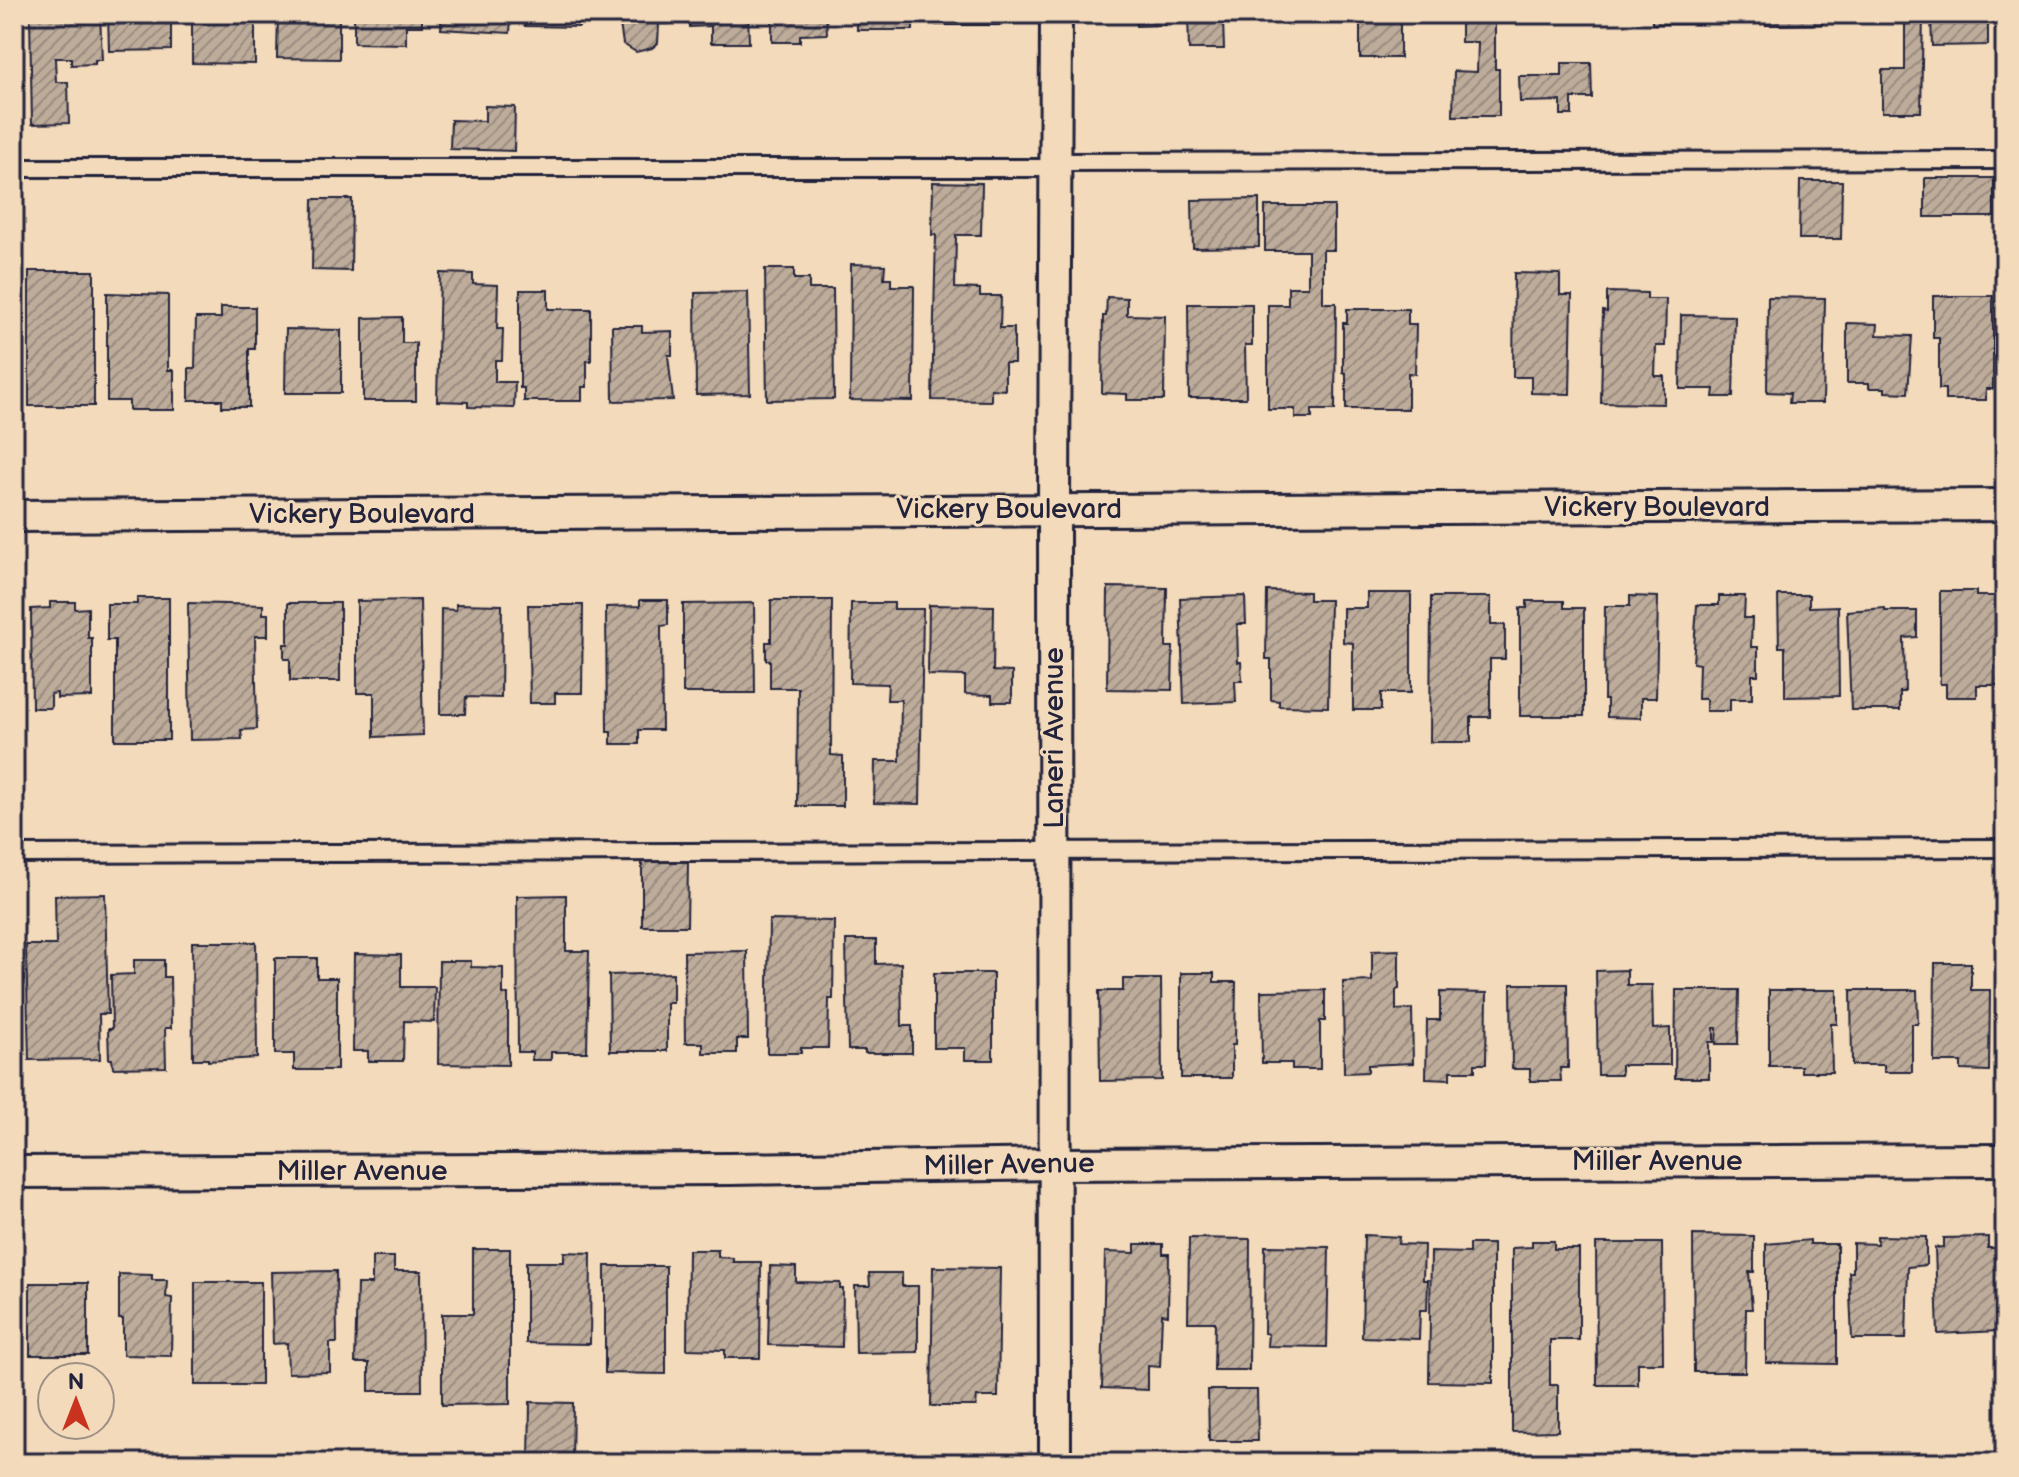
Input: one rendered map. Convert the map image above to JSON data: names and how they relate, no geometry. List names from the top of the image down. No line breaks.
{"streets":{"street":["Vickery Boulevard","Laneri Avenue","Miller Avenue"]},"crossings":[["Vickery Boulevard","Laneri Avenue"],["Laneri Avenue","Miller Avenue"]],"north":"top"}
